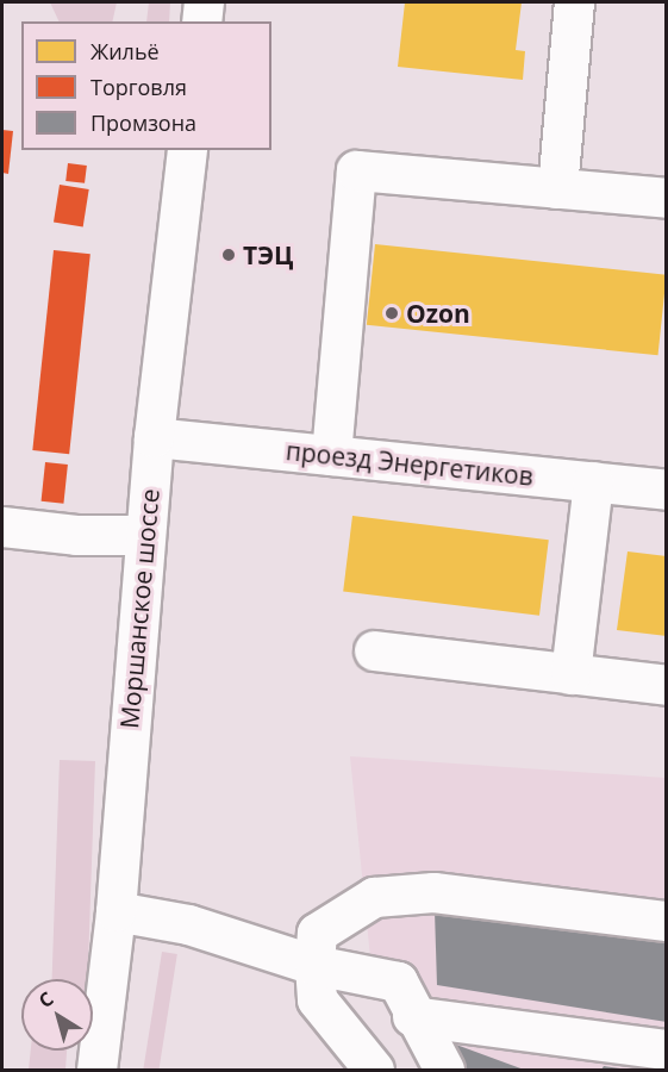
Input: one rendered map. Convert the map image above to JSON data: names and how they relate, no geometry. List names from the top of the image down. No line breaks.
{"streets":{"main road":["проезд Энергетиков","Моршанское шоссе"]},"crossings":[["проезд Энергетиков","Моршанское шоссе"]],"places":["ТЭЦ","Ozon"],"legend":["Жильё","Торговля","Промзона"],"north":"top left"}
